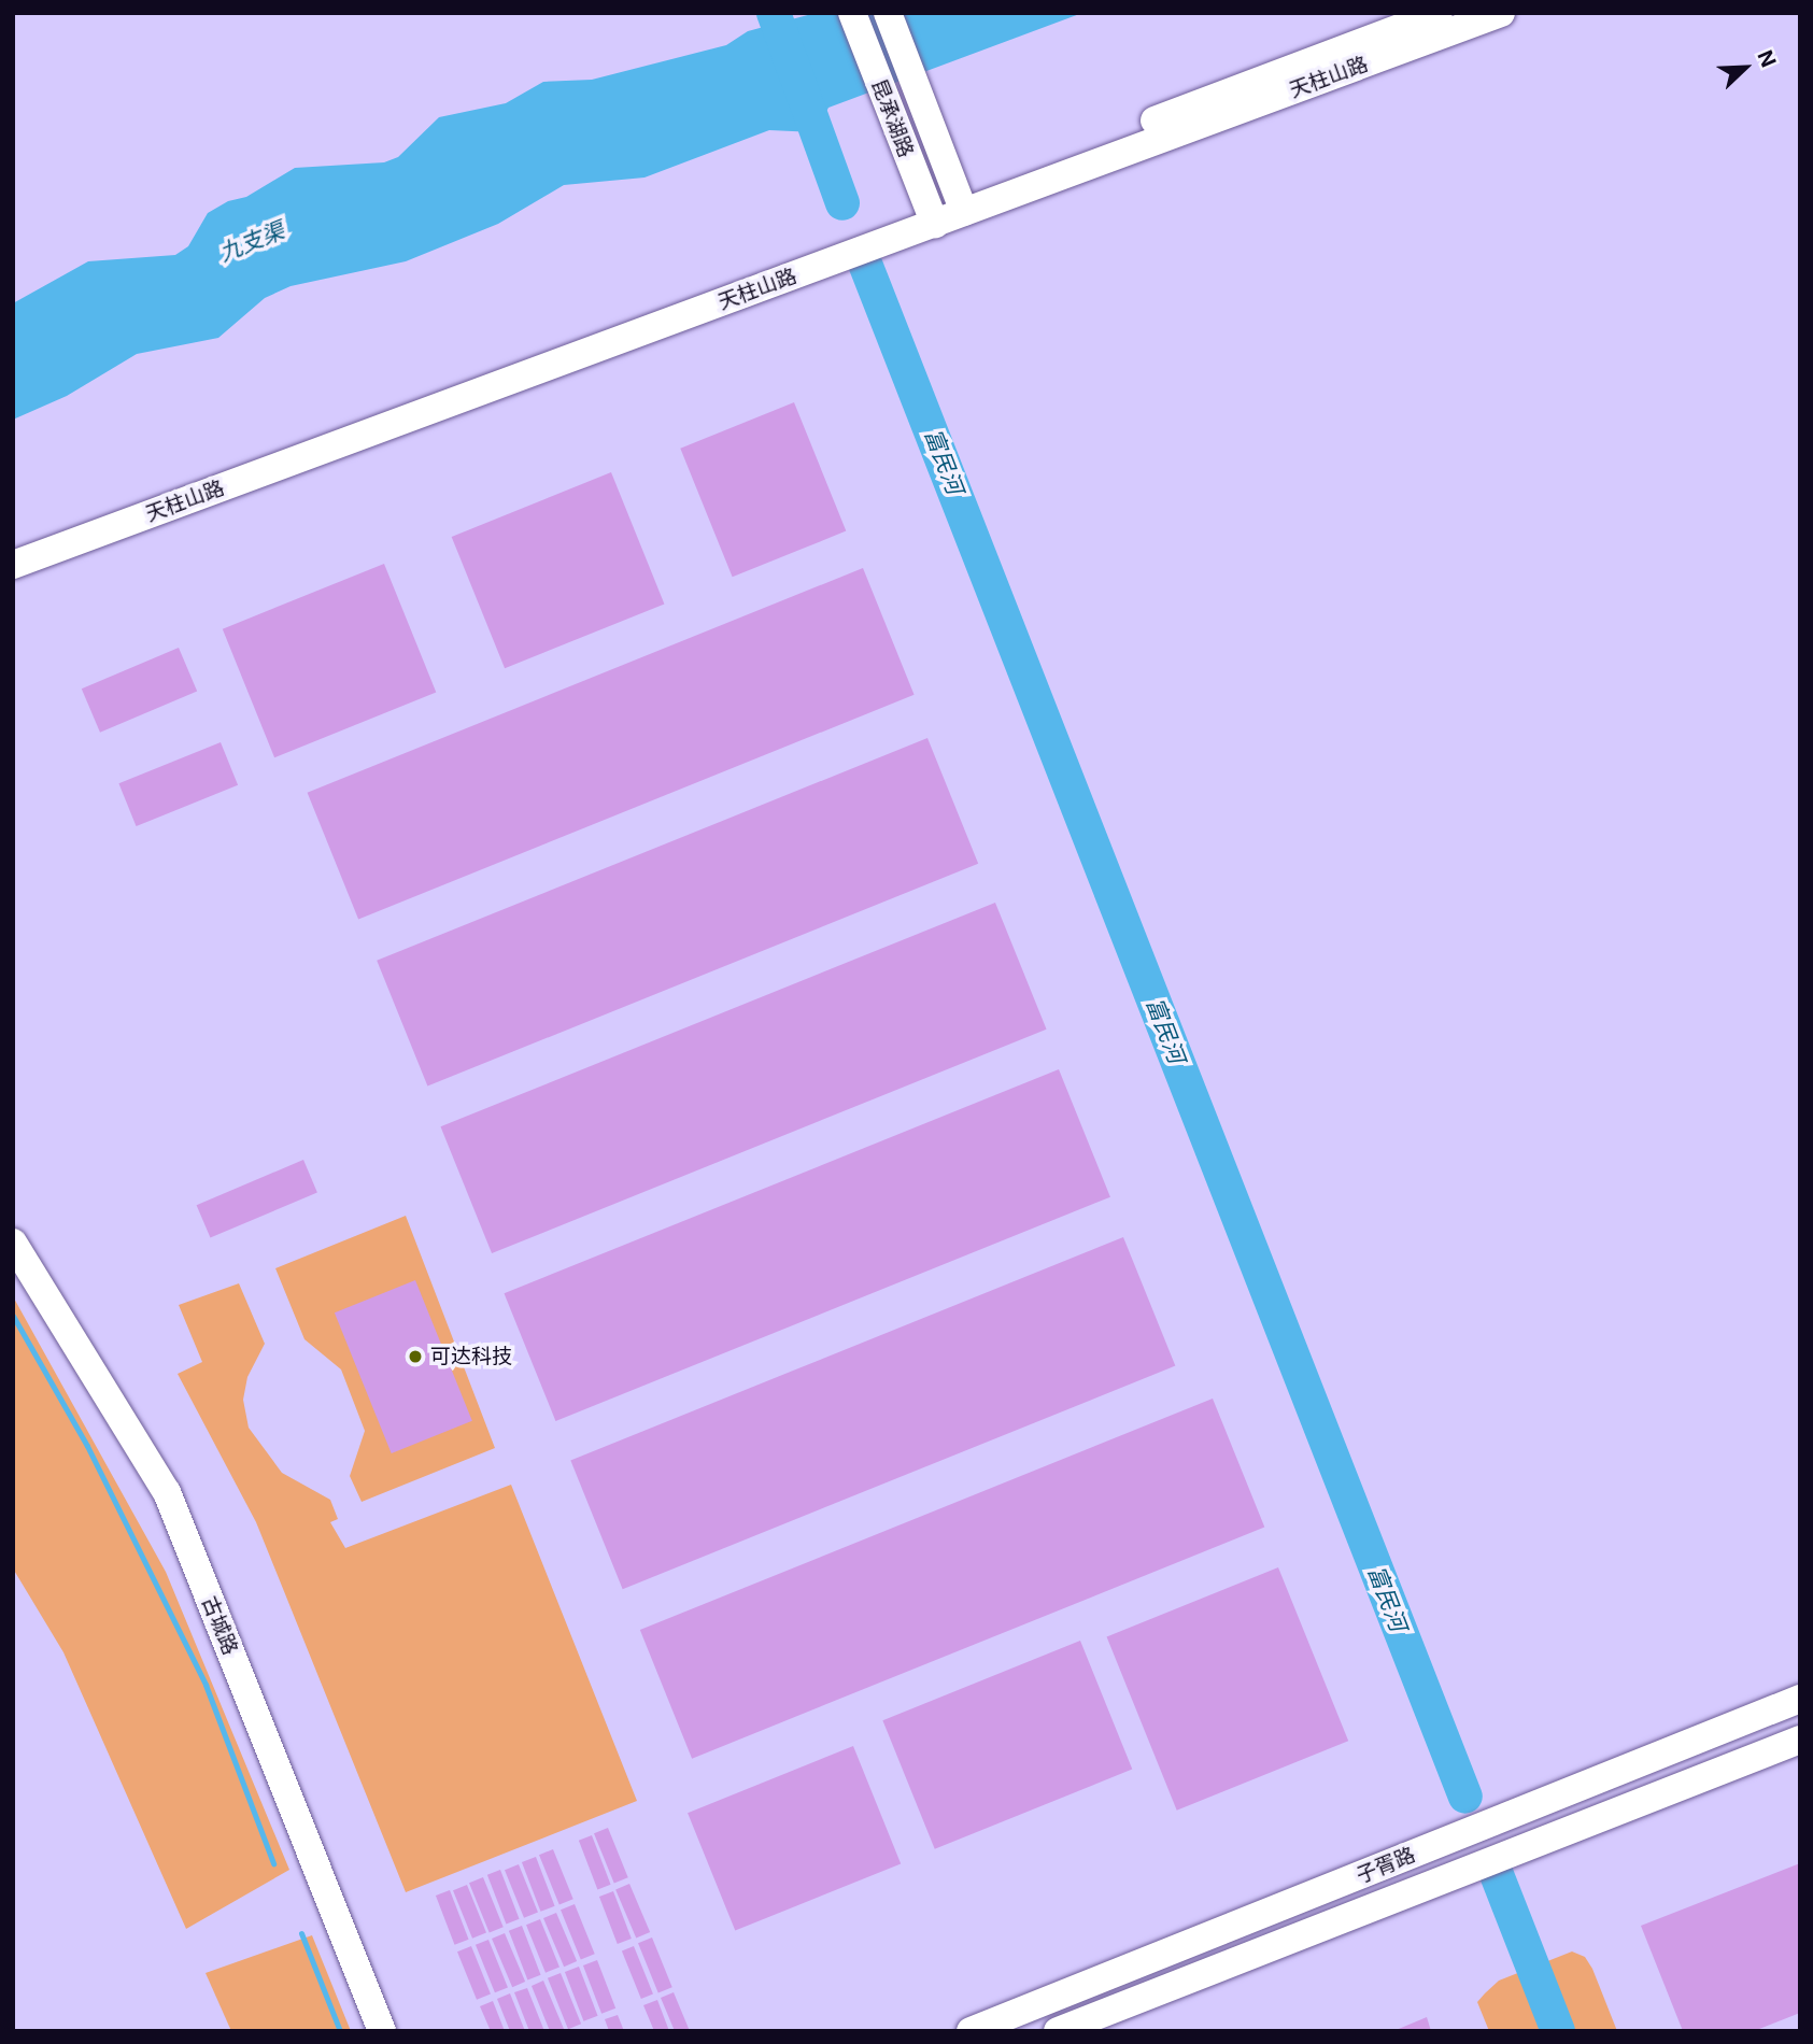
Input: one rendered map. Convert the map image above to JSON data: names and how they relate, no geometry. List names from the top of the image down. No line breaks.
{"streets":{"street":["天柱山路","昆承湖路","古城路","子胥路"]},"crossings":[["天柱山路","昆承湖路"]],"water":["九支渠","富民河"],"places":["可达科技"],"north":"top right"}
